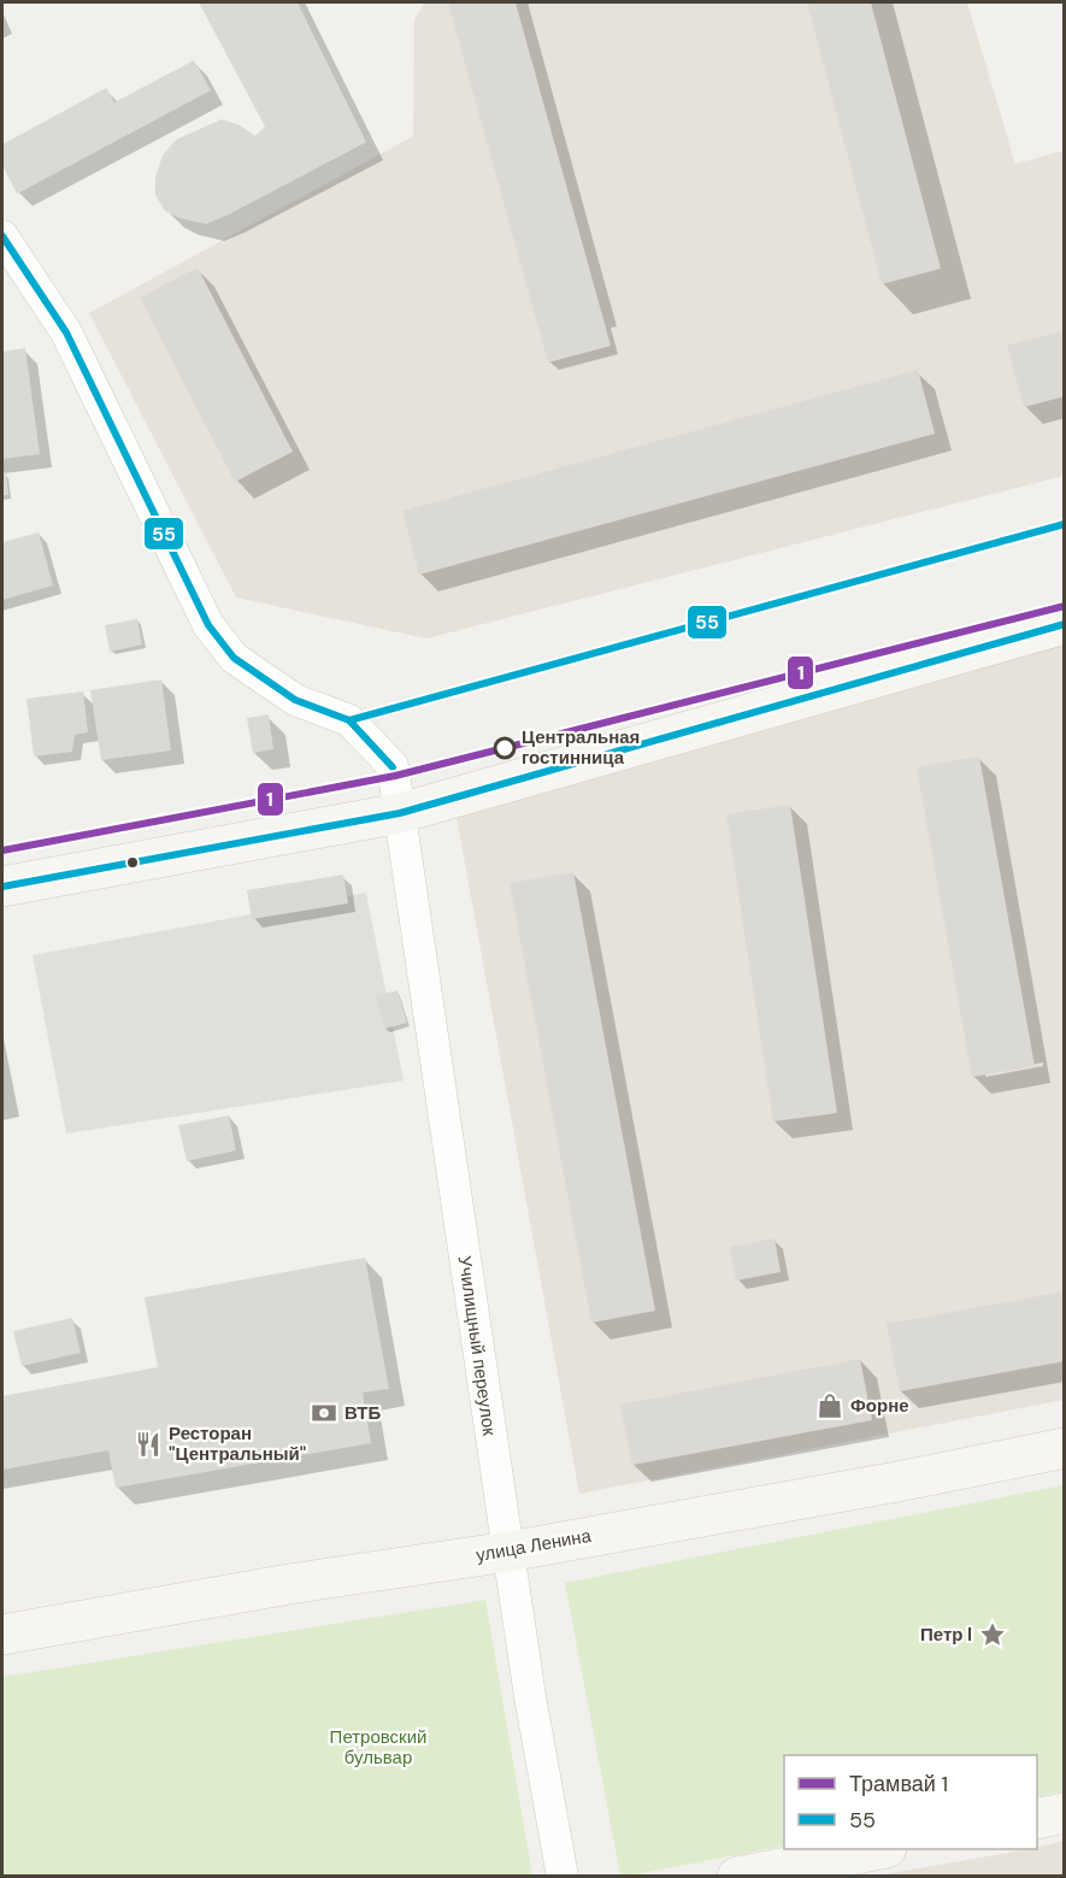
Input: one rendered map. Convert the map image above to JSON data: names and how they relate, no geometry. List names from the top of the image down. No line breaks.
{"streets":{"main road":["улица Ленина"],"street":["Училищный переулок"]},"crossings":[["Училищный переулок","улица Ленина"]],"parks":["Петровский бульвар"],"places":{"other":["Центральная гостинница"],"shop":["Форне"],"bank":["ВТБ"],"restaurant":["Ресторан \"Центральный\""],"place":["Петр I"]},"lines":["transit line 55","tram line 1"],"legend":["Трамвай 1","55"]}
